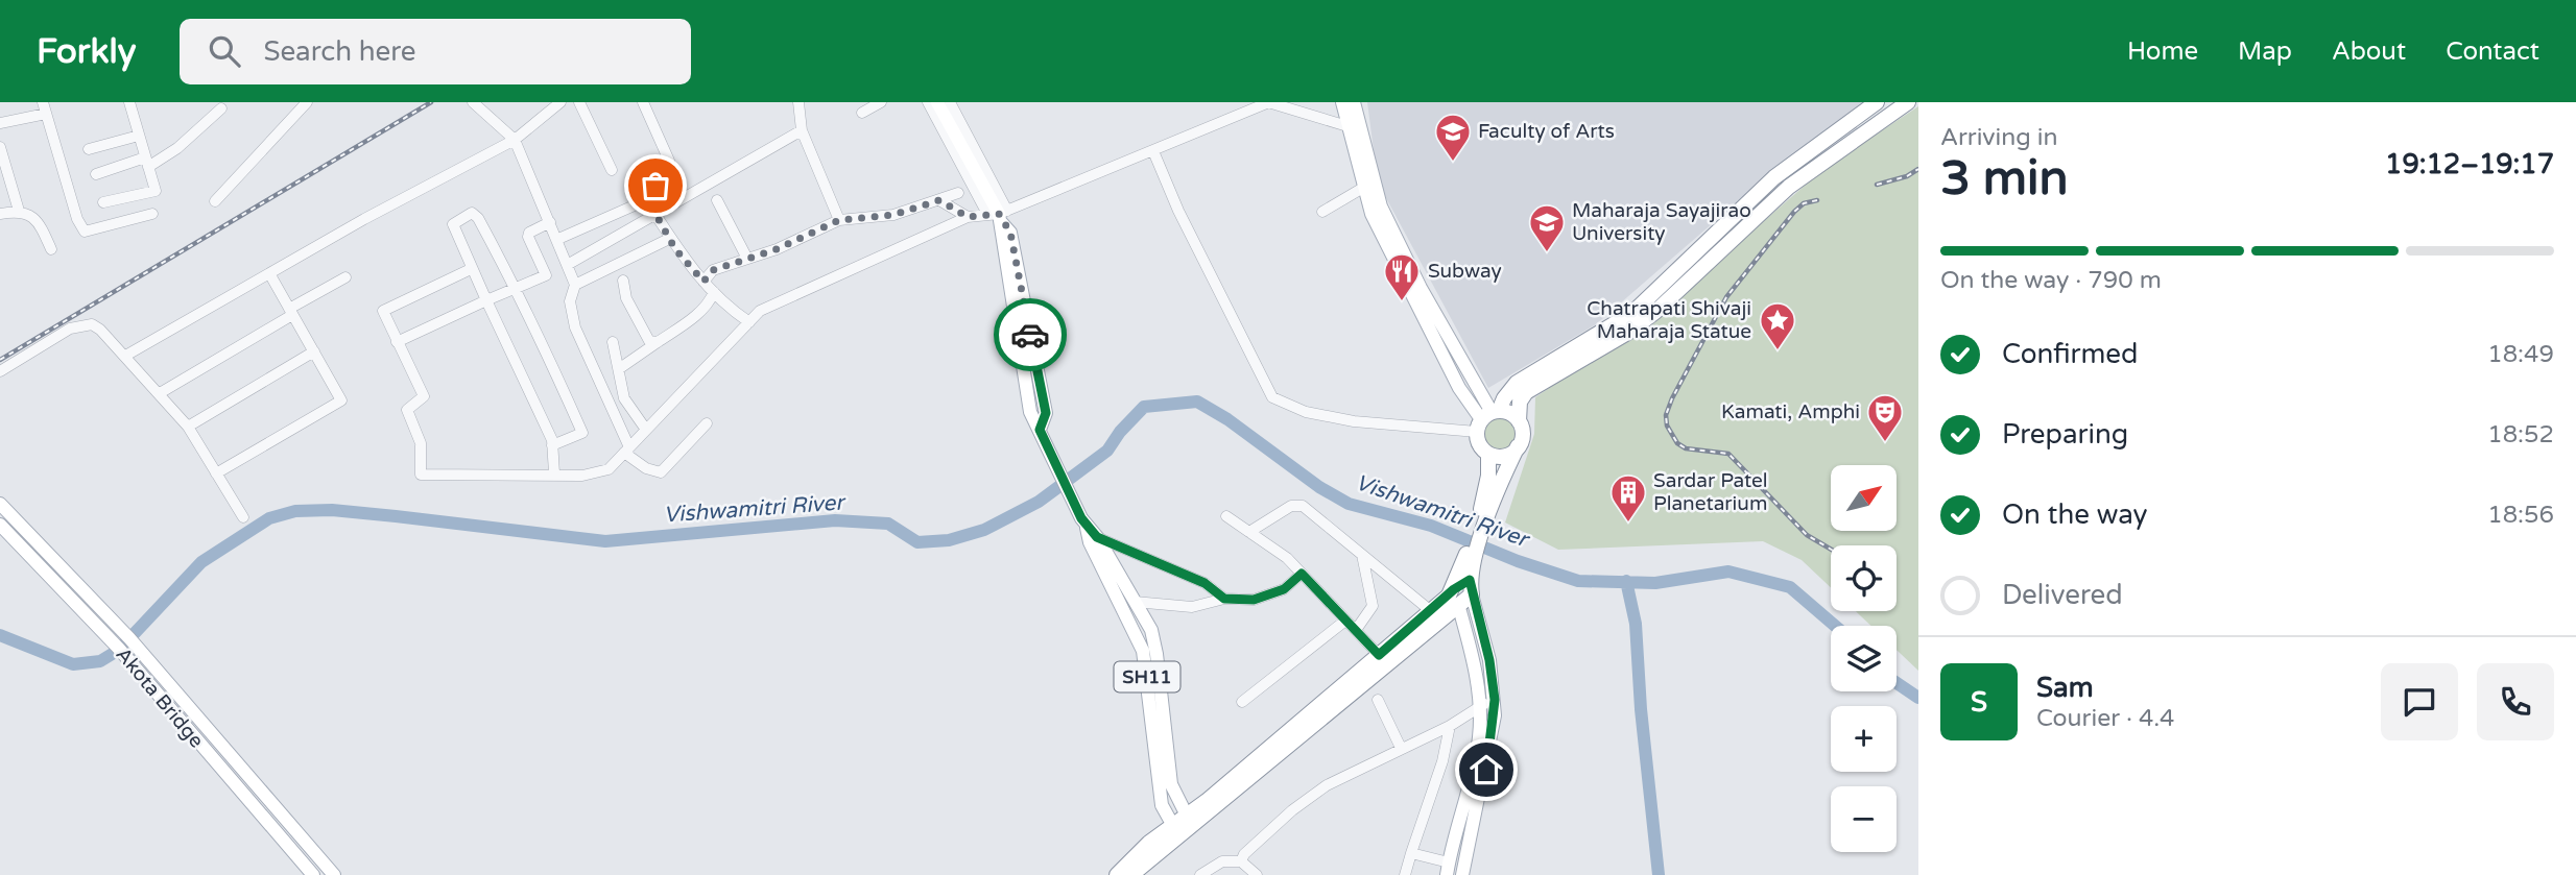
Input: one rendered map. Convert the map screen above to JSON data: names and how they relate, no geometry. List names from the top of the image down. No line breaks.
{"streets":{"main road":["SH11","Akota Bridge"]},"water":["Vishwamitri River"],"places":{"school or university":["Faculty of Arts","Maharaja Sayajirao University"],"restaurant":["Subway"],"place":["Chatrapati Shivaji Maharaja Statue"],"theatre":["Kamati, Amphi"],"building":["Sardar Patel Planetarium"]},"north":"top right","page":{"header":"Forkly","search":"Search here","nav":["Home","Map","About","Contact"],"heading":["3 min","Arriving in","19:12–19:17"],"panel":["Sam","Courier · 4.4"],"bar":"On the way · 790 m","list":[["Confirmed","18:49"],["Preparing","18:52"],["On the way","18:56"],"Delivered"],"map_buttons":["+","−"],"round":"S"}}
